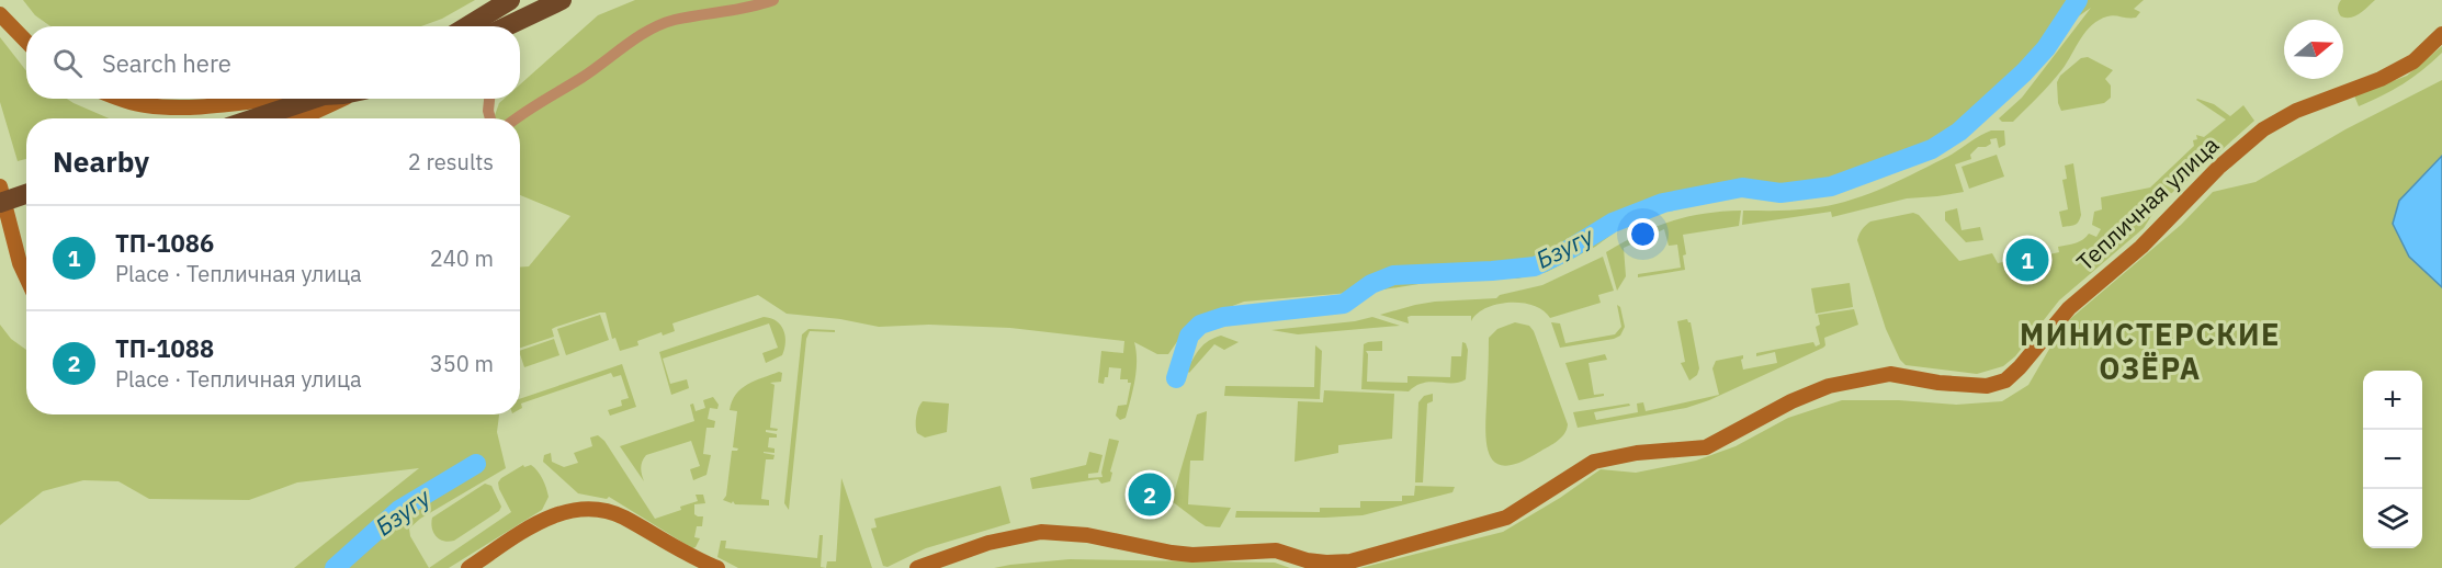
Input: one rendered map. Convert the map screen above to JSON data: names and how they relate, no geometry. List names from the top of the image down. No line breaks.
{"streets":{"street":["Тепличная улица"]},"districts":["МИНИСТЕРСКИЕ ОЗЁРА"],"water":["Бзугу"],"north":"right","page":{"search":"Search here","heading":["Nearby","2 results"],"list":[{"mark":"1","name":"ТП-1086","note":"Place · Тепличная улица","value":"240 m"},{"mark":"2","name":"ТП-1088","note":"Place · Тепличная улица","value":"350 m"}],"pins":["1","2"],"map_buttons":["+","−"]}}
